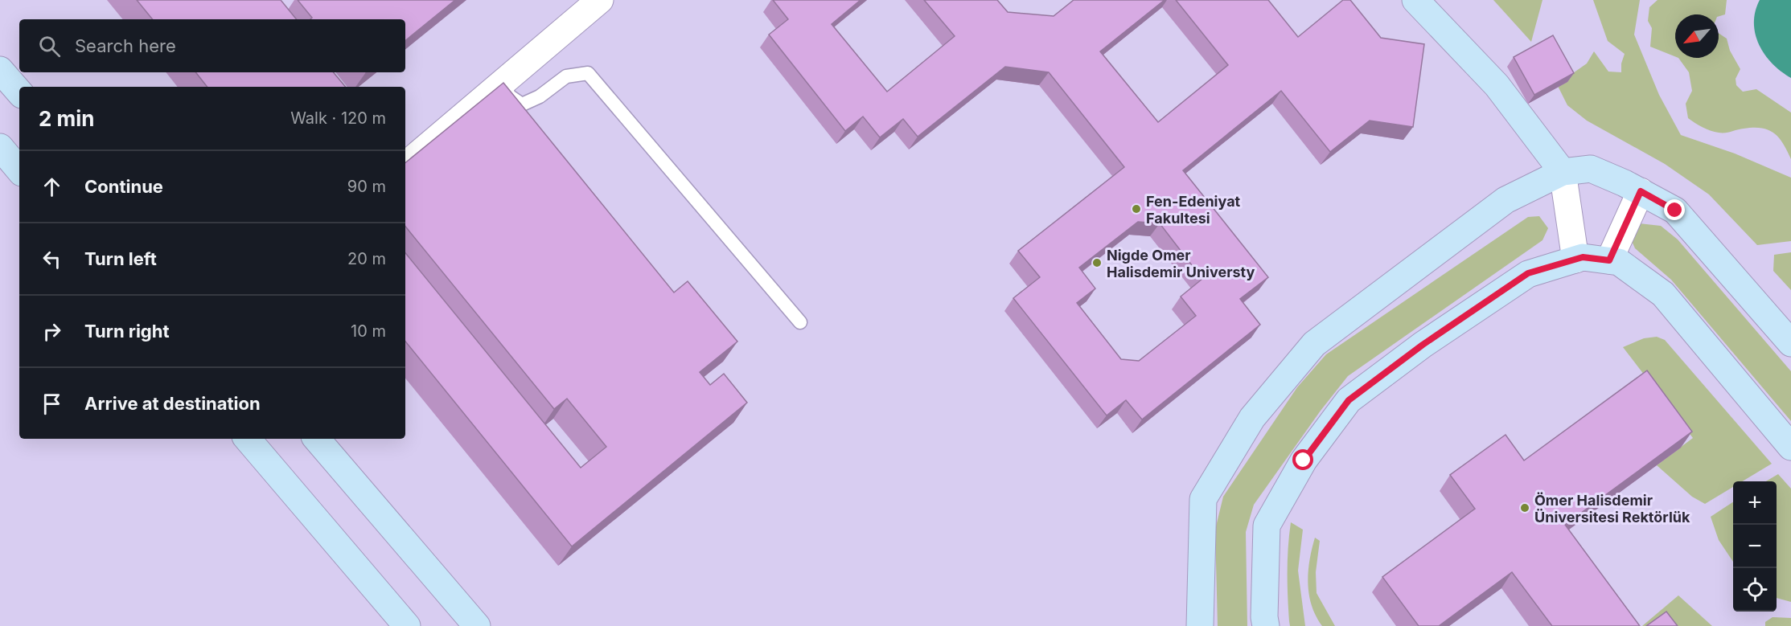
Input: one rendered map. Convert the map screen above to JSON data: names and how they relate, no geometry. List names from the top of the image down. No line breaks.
{"places":["Fen-Edeniyat Fakultesi","Nigde Omer Halisdemir Universty","Ömer Halisdemir Üniversitesi Rektörlük"],"north":"bottom left","page":{"search":"Search here","heading":["2 min","Walk · 120 m"],"list":[["Continue","90 m"],["Turn left","20 m"],["Turn right","10 m"],"Arrive at destination"],"map_buttons":["+","−"]}}
